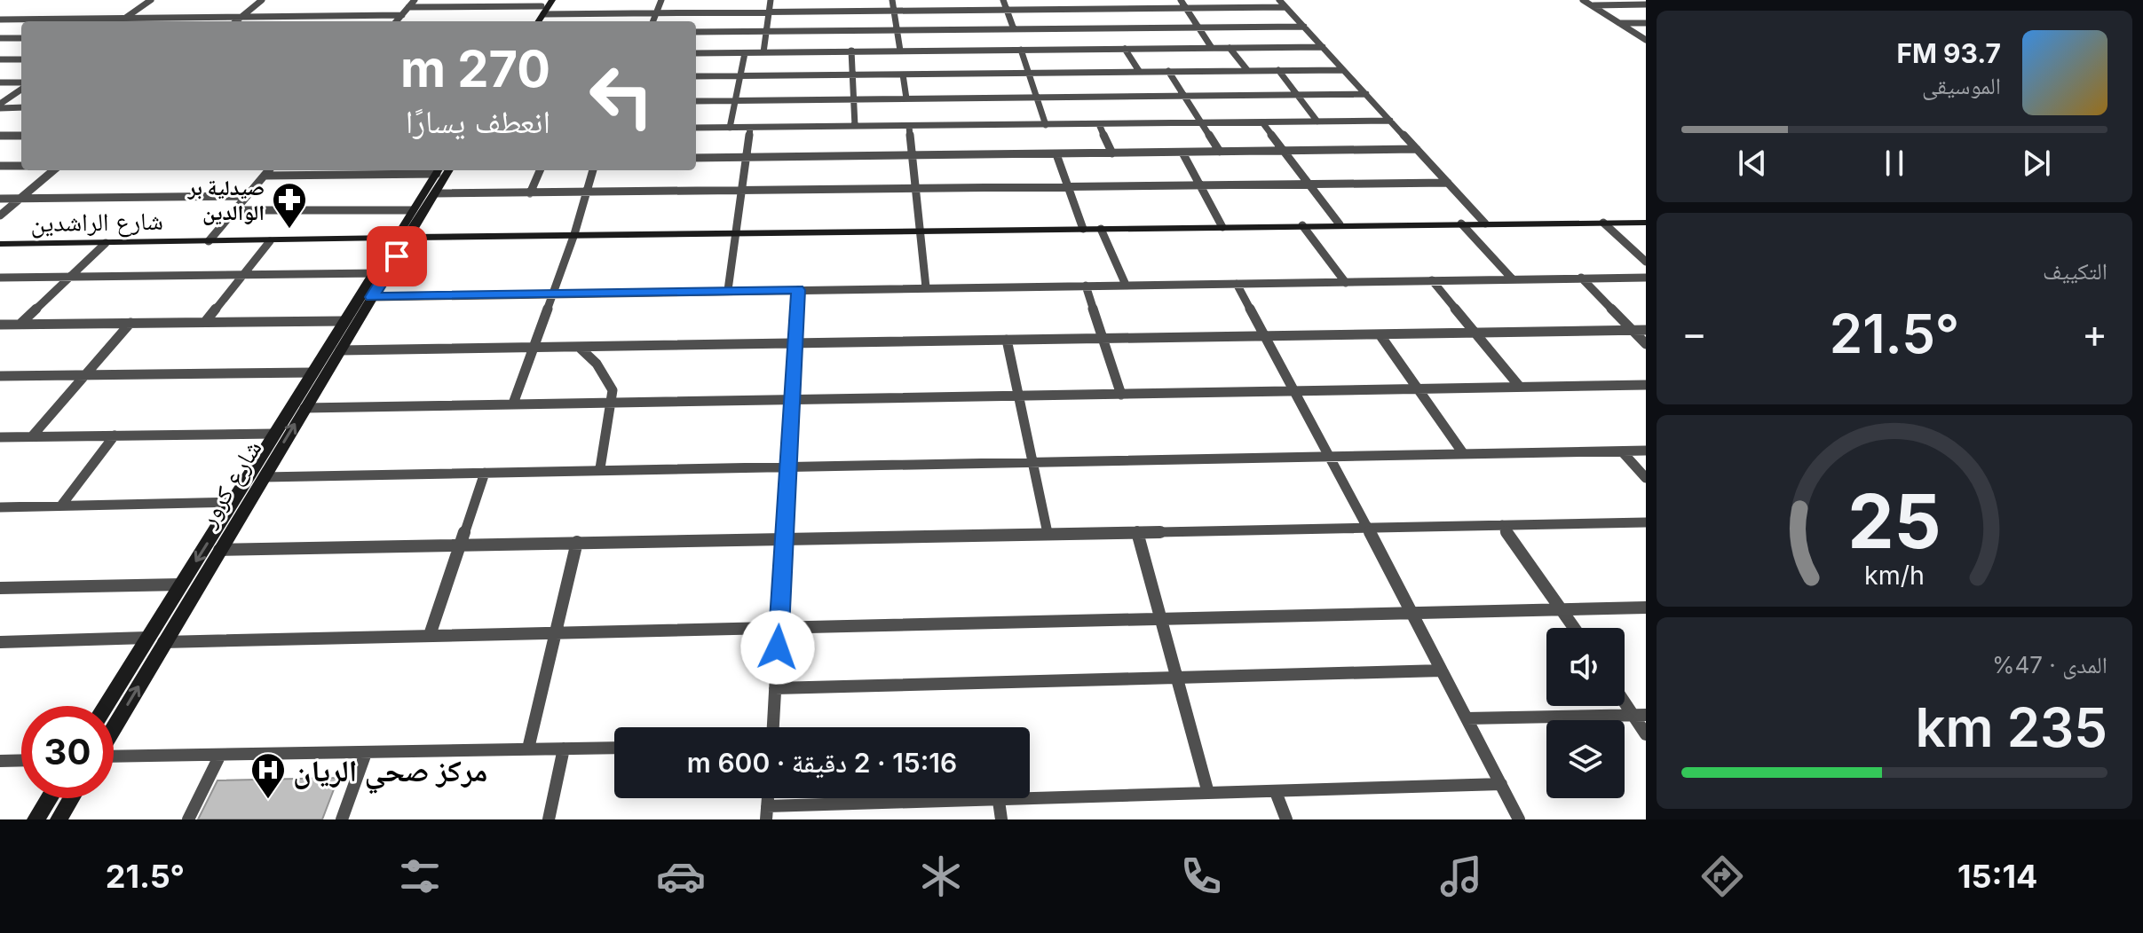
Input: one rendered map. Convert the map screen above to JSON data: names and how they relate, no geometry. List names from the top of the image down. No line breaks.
{"streets":{"street":["شارع الراشدين","شارع كرور"]},"crossings":[["شارع الراشدين","شارع كرور"]],"places":{"pharmacy":["صيدلية بر الوالدين"],"hospital":["مركز صحي الريان"]},"page":{"turn":["270 m","انعطف يسارًا"],"song":["93.7 FM","الموسيقى"],"tile":["التكييف",["المدى · 47%","235 km"]],"heat":["−","21.5°","+"],"limit":"30","trip":"15:16 · 2 دقيقة · 600 m","tabs":["15:14","21.5°"],"gauge":["25","km/h"]}}
